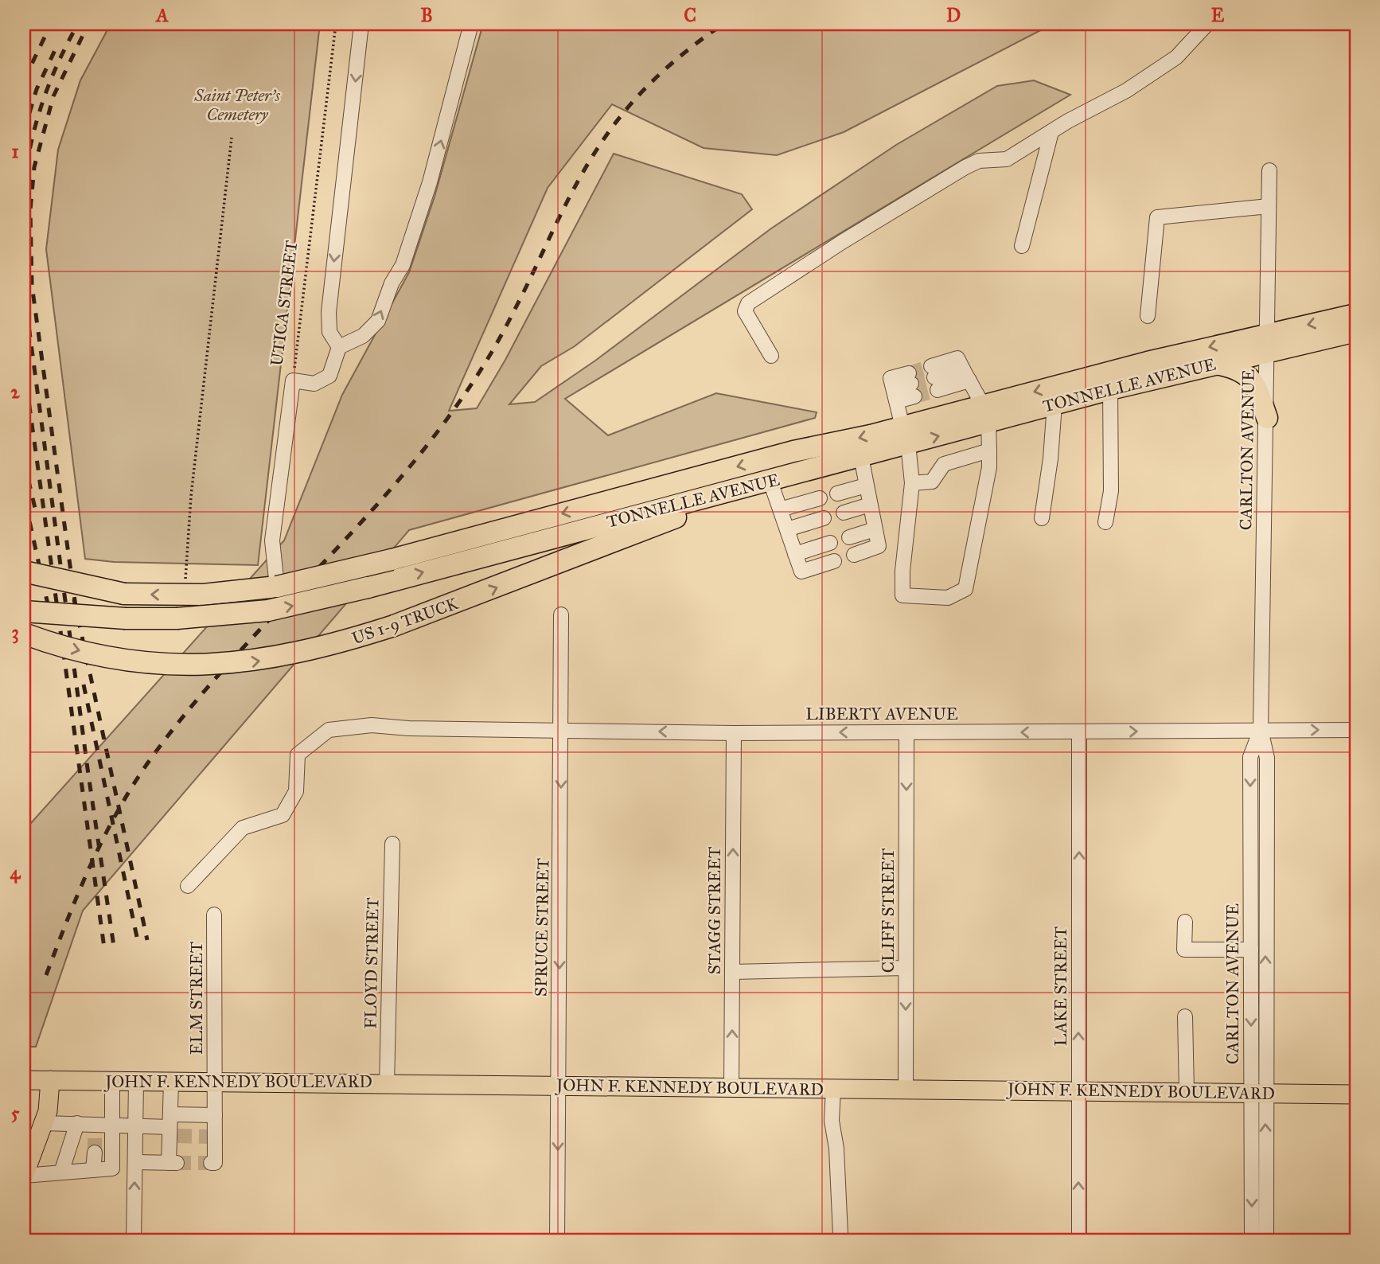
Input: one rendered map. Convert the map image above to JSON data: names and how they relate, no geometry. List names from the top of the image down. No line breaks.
{"streets":{"highway":["TONNELLE AVENUE","US 1-9 TRUCK"],"main road":["JOHN F. KENNEDY BOULEVARD"],"street":["UTICA STREET","CARLTON AVENUE","LIBERTY AVENUE","STAGG STREET","CLIFF STREET","SPRUCE STREET","FLOYD STREET","LAKE STREET","ELM STREET"]},"crossings":[["UTICA STREET","TONNELLE AVENUE"],["TONNELLE AVENUE","CARLTON AVENUE"],["TONNELLE AVENUE","US 1-9 TRUCK"],["CARLTON AVENUE","LIBERTY AVENUE"],["CARLTON AVENUE","JOHN F. KENNEDY BOULEVARD"],["LIBERTY AVENUE","STAGG STREET"],["LIBERTY AVENUE","CLIFF STREET"],["LIBERTY AVENUE","SPRUCE STREET"],["LIBERTY AVENUE","LAKE STREET"],["STAGG STREET","JOHN F. KENNEDY BOULEVARD"],["CLIFF STREET","JOHN F. KENNEDY BOULEVARD"],["SPRUCE STREET","JOHN F. KENNEDY BOULEVARD"],["FLOYD STREET","JOHN F. KENNEDY BOULEVARD"],["LAKE STREET","JOHN F. KENNEDY BOULEVARD"],["ELM STREET","JOHN F. KENNEDY BOULEVARD"]],"one_way":["US 1-9 TRUCK","STAGG STREET","CLIFF STREET","SPRUCE STREET","LAKE STREET"],"parks":["Saint Peter's Cemetery"],"grid":{"columns":["A","B","C","D","E"],"rows":["1","2","3","4","5"]}}
